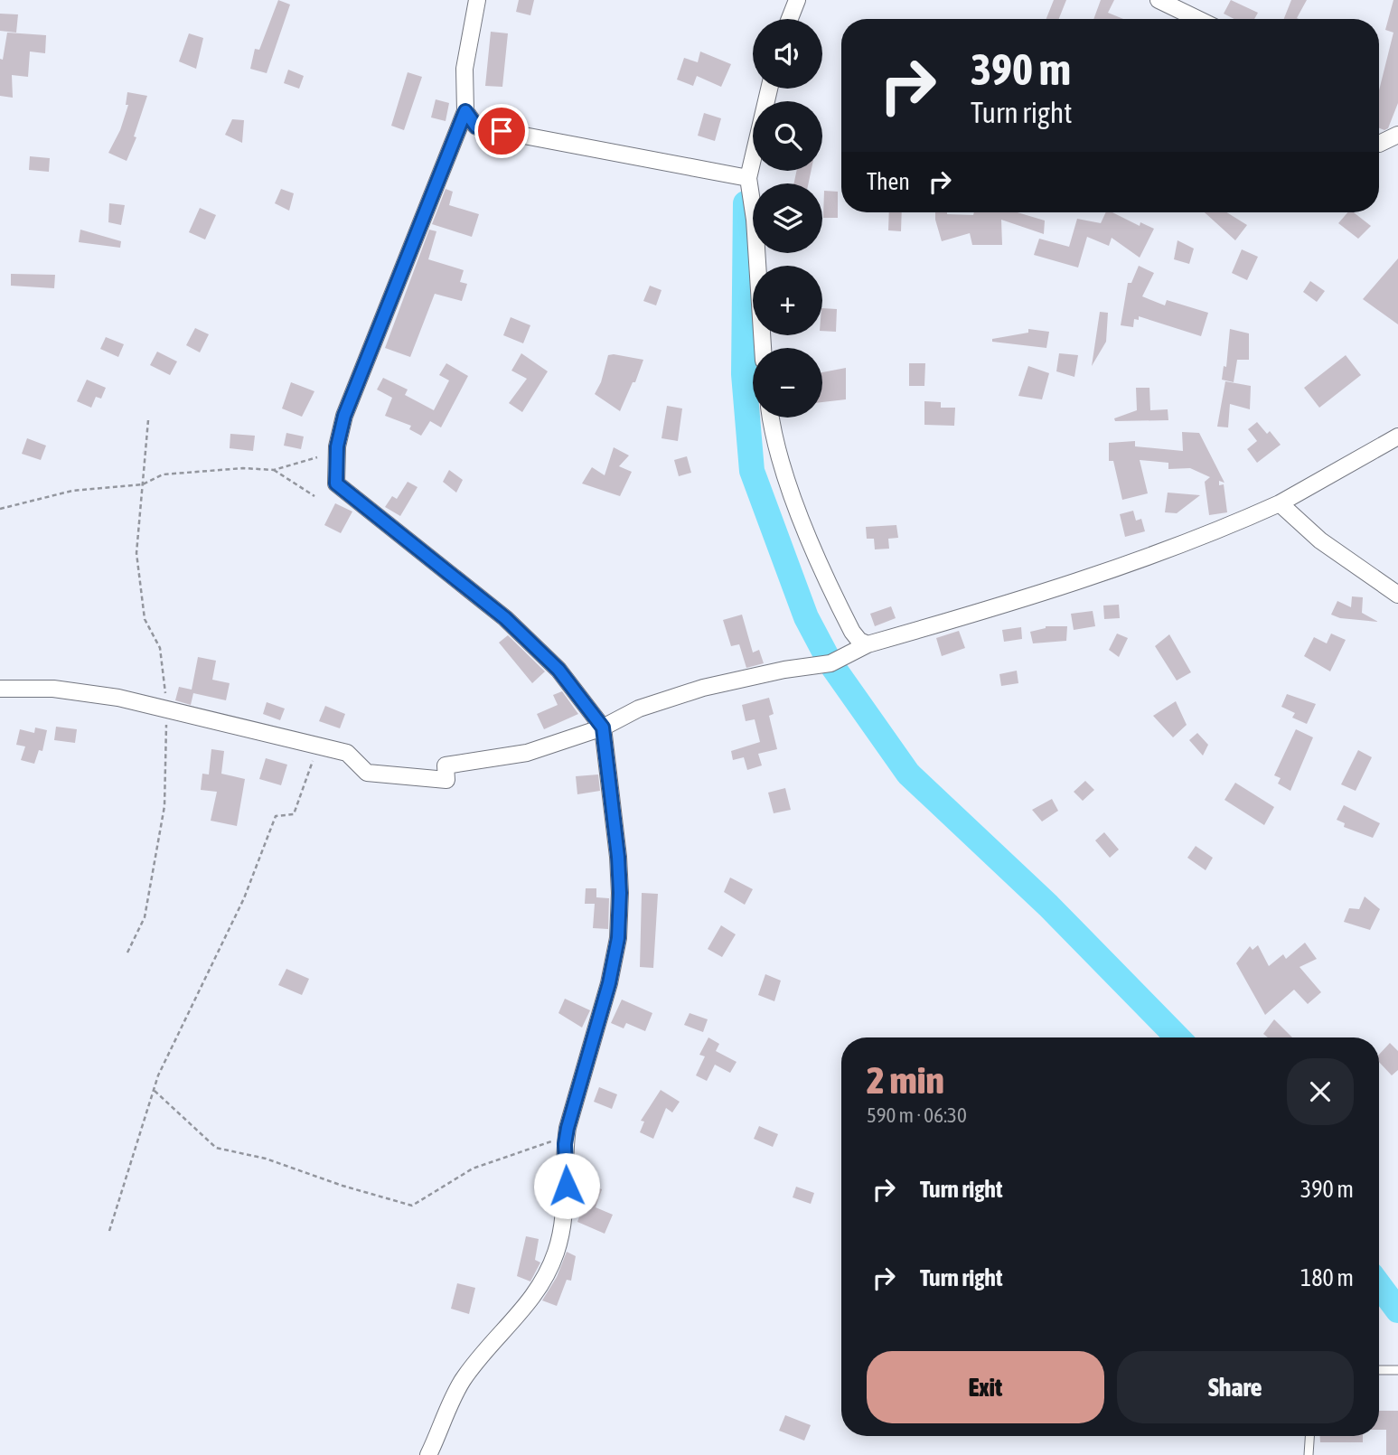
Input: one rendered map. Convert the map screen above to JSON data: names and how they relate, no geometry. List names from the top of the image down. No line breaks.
{"page":{"map_buttons":["+","−"],"turn":["390 m","Turn right"],"then":"Then","heading":["2 min","590 m · 06:30"],"list":[{"name":"Turn right","value":"390 m"},{"name":"Turn right","value":"180 m"}],"buttons":["Exit","Share"]}}
